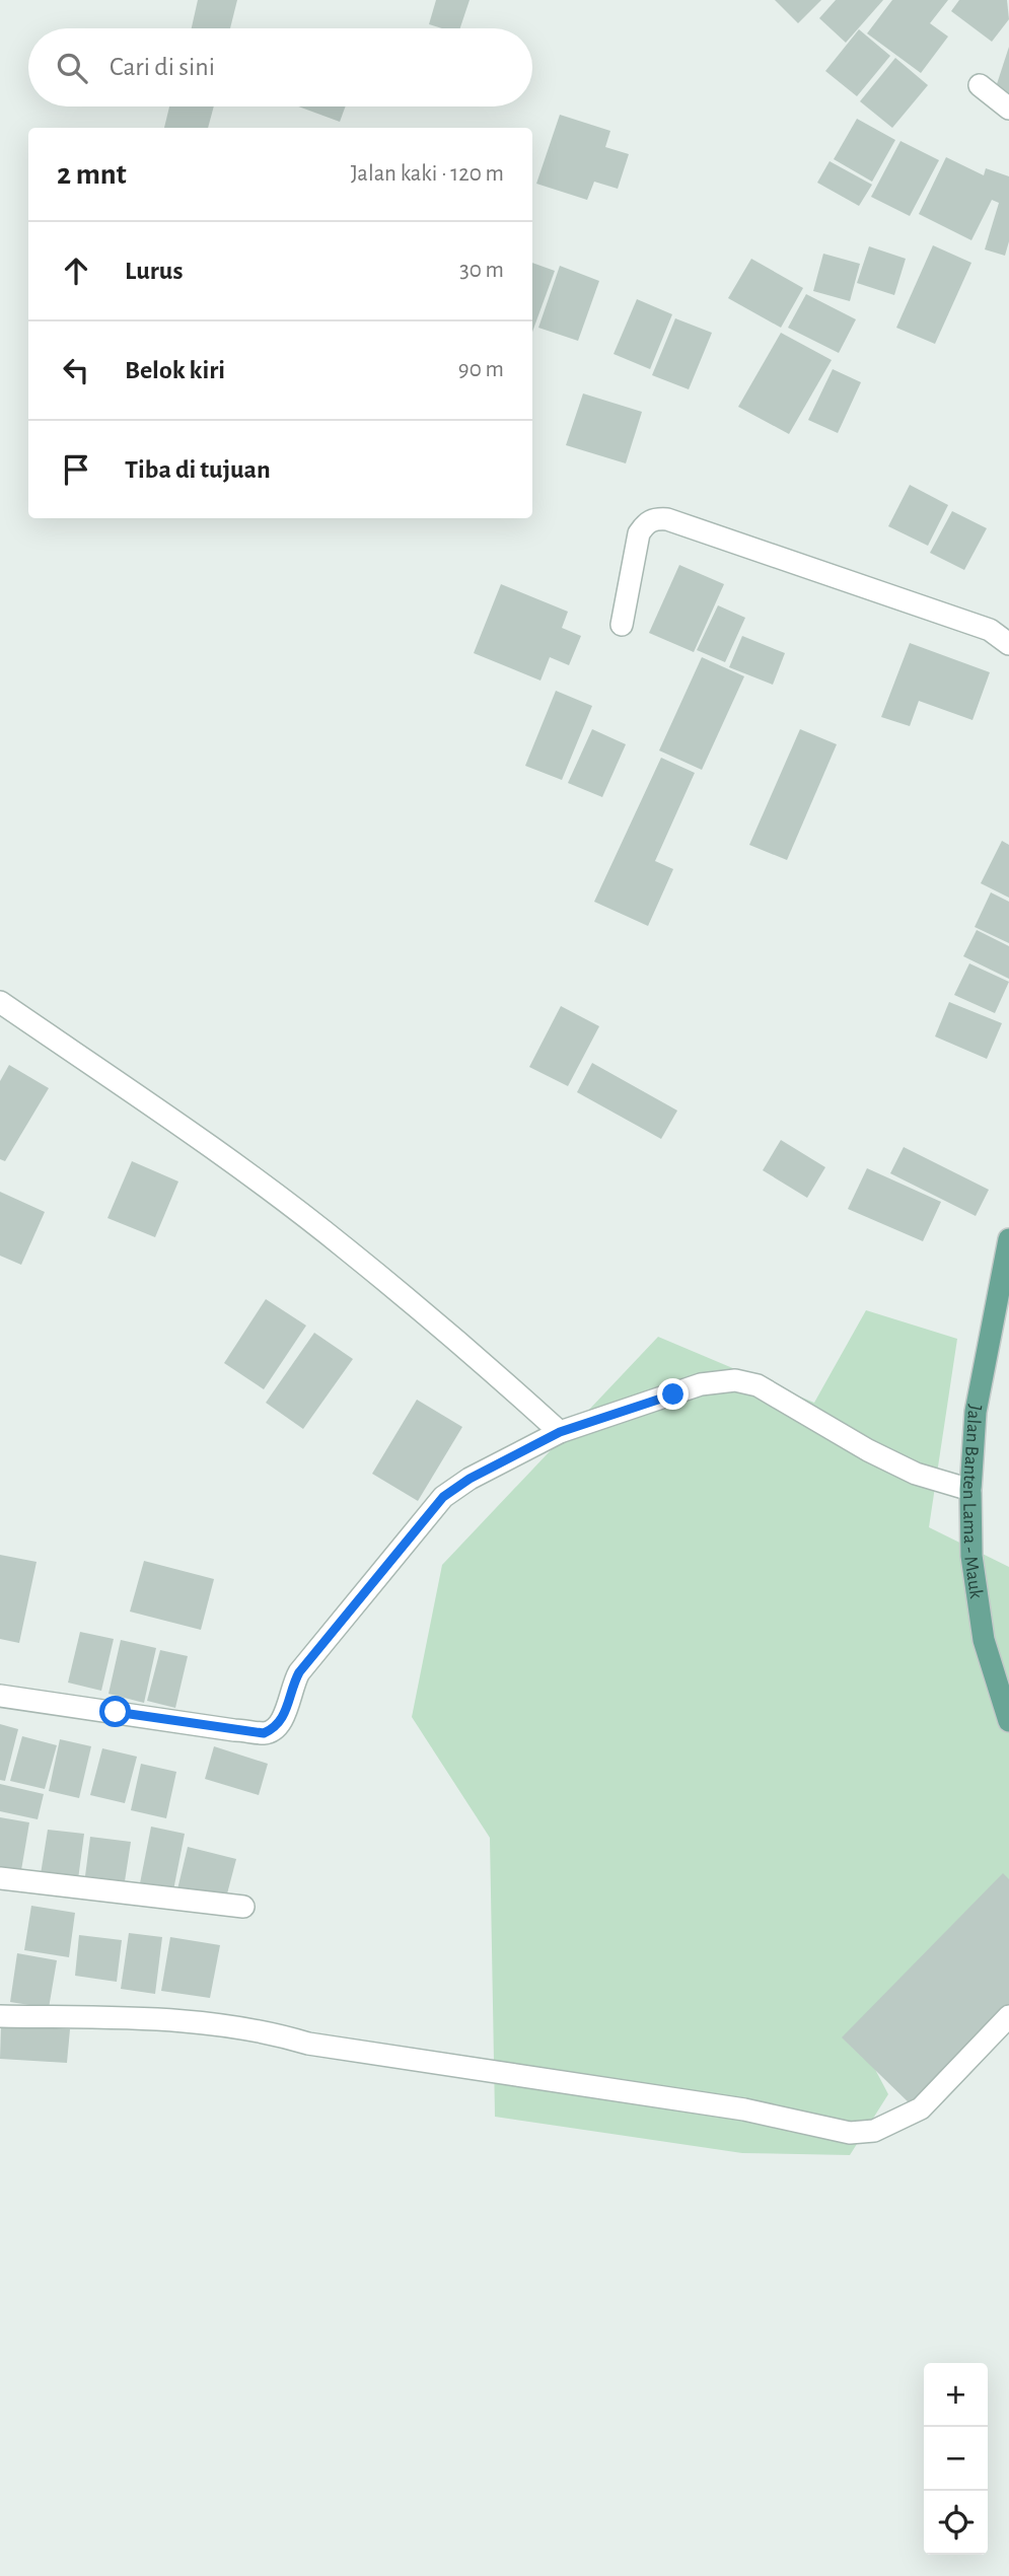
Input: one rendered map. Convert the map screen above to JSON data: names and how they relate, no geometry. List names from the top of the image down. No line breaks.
{"streets":{"main road":["Jalan Banten Lama - Mauk"]},"page":{"search":"Cari di sini","heading":["2 mnt","Jalan kaki · 120 m"],"list":[["Lurus","30 m"],["Belok kiri","90 m"],"Tiba di tujuan"],"map_buttons":["+","−"]}}
